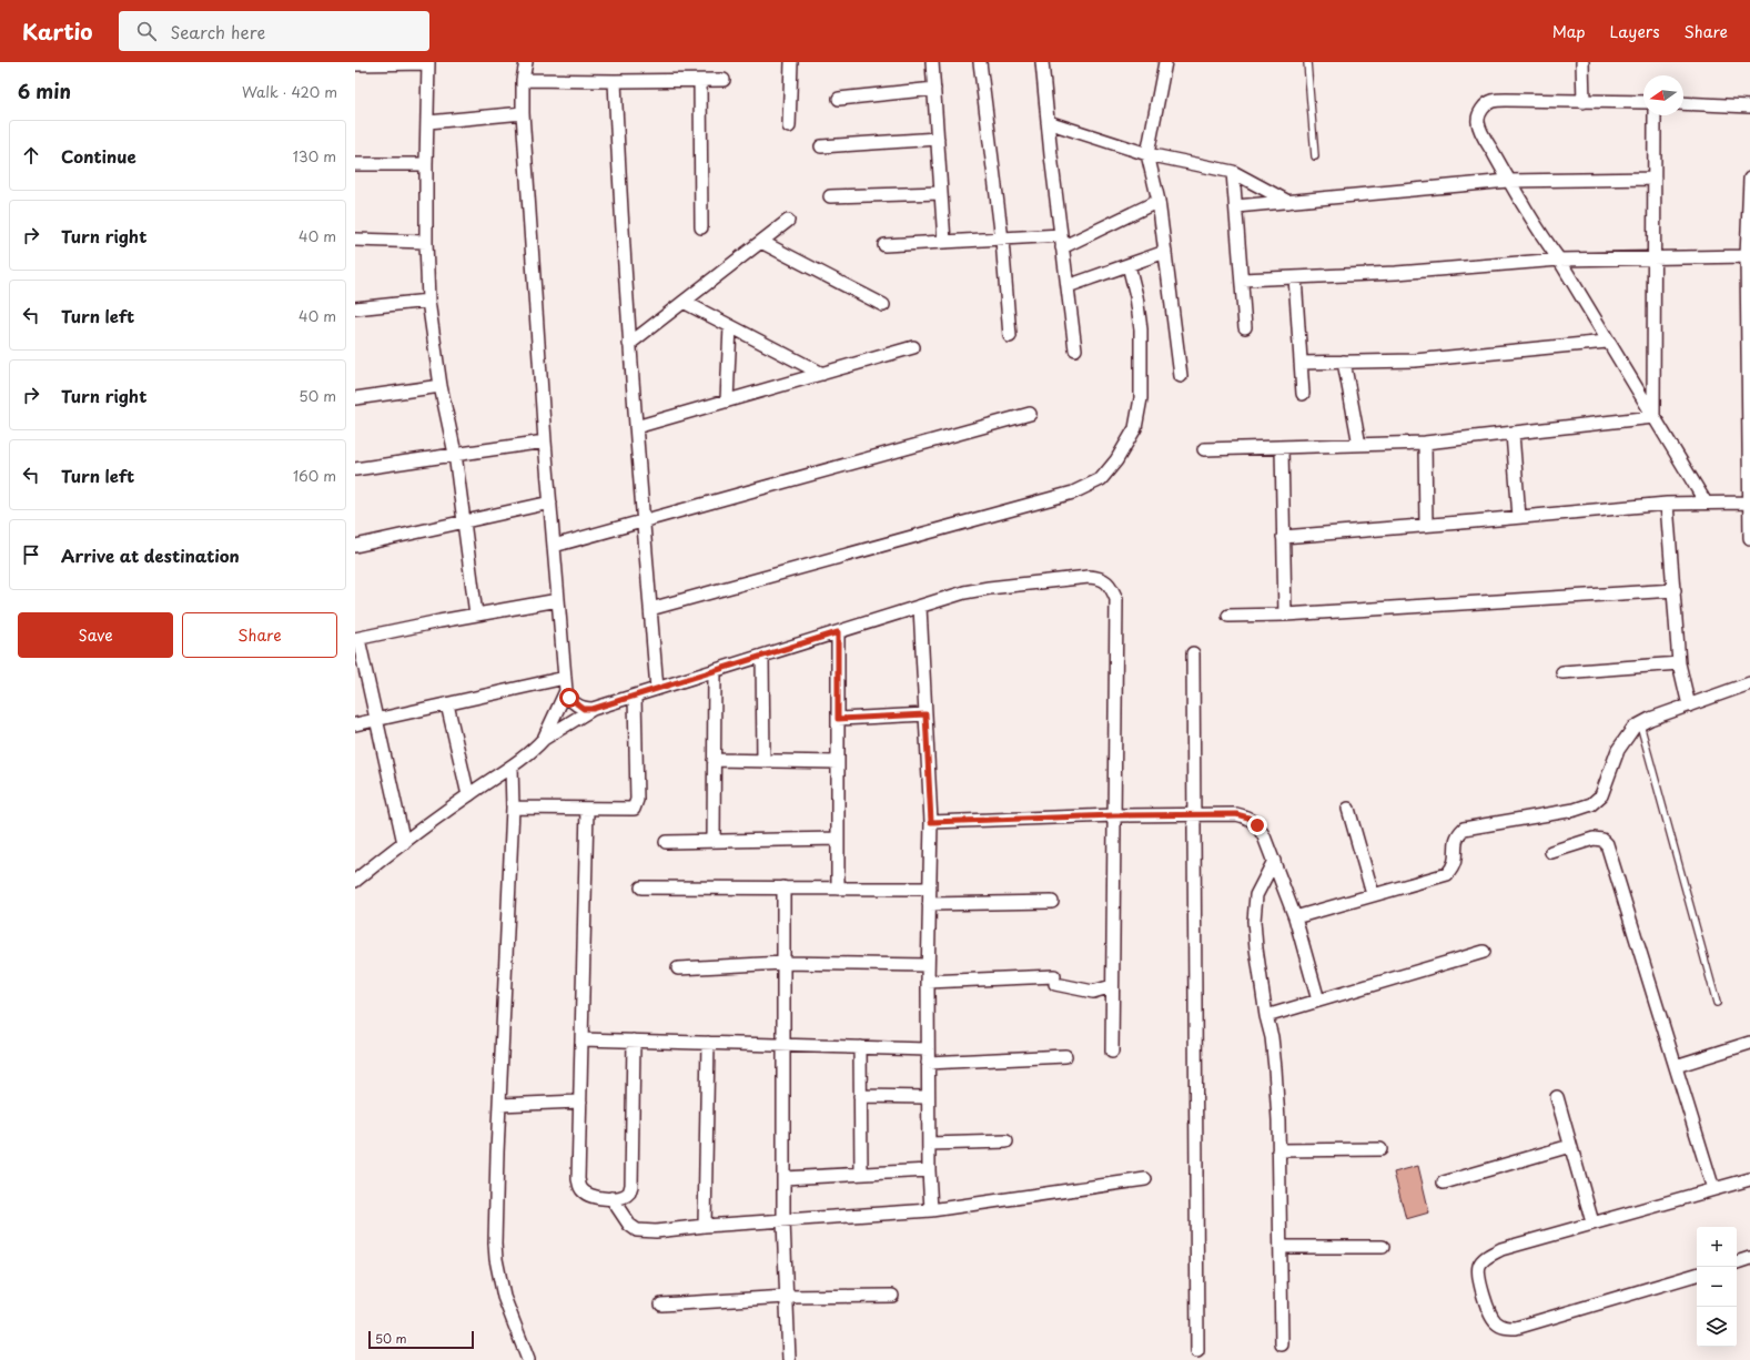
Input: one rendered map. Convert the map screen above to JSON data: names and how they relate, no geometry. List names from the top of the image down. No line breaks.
{"scale_bar":"50 m","north":"left","page":{"header":"Kartio","search":"Search here","nav":["Map","Layers","Share"],"heading":["6 min","Walk · 420 m"],"list":[["Continue","130 m"],["Turn right","40 m"],["Turn left","40 m"],["Turn right","50 m"],["Turn left","160 m"],"Arrive at destination"],"buttons":["Save","Share"],"map_buttons":["+","−"],"scale":"50 m"}}
